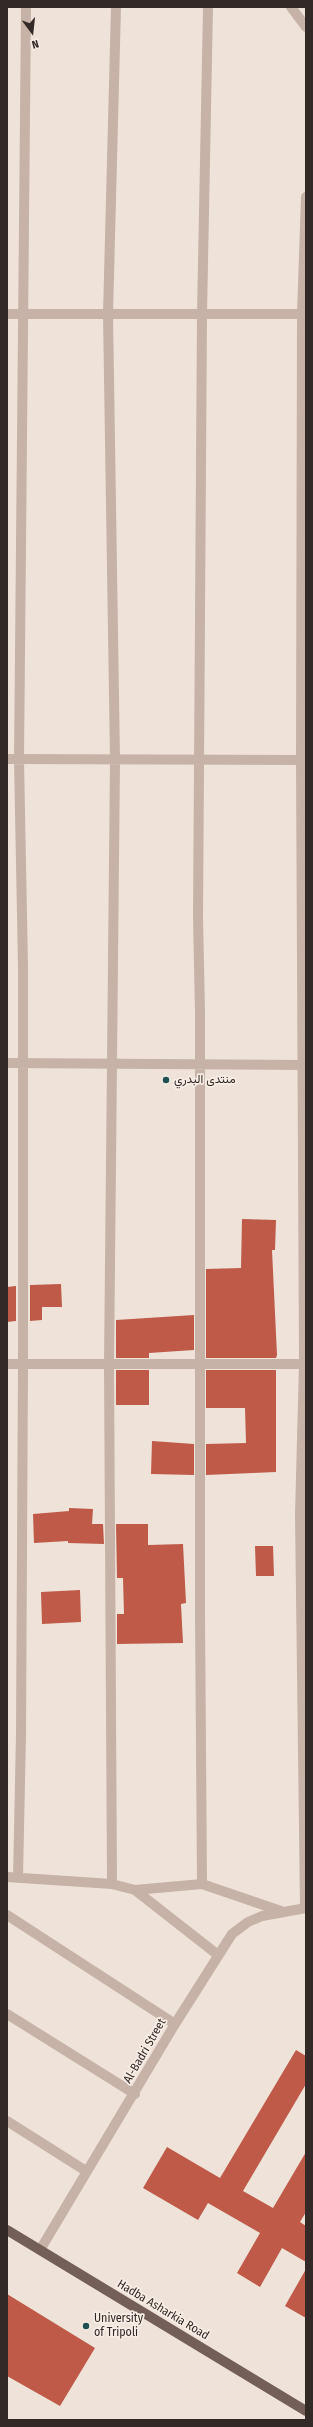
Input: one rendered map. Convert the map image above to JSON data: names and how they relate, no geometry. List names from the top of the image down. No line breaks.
{"streets":{"main road":["Hadba Asharkia Road"],"street":["Al-Badri Street"]},"crossings":[["Al-Badri Street","Hadba Asharkia Road"]],"places":["منتدى البدري","University of Tripoli"],"north":"bottom"}
